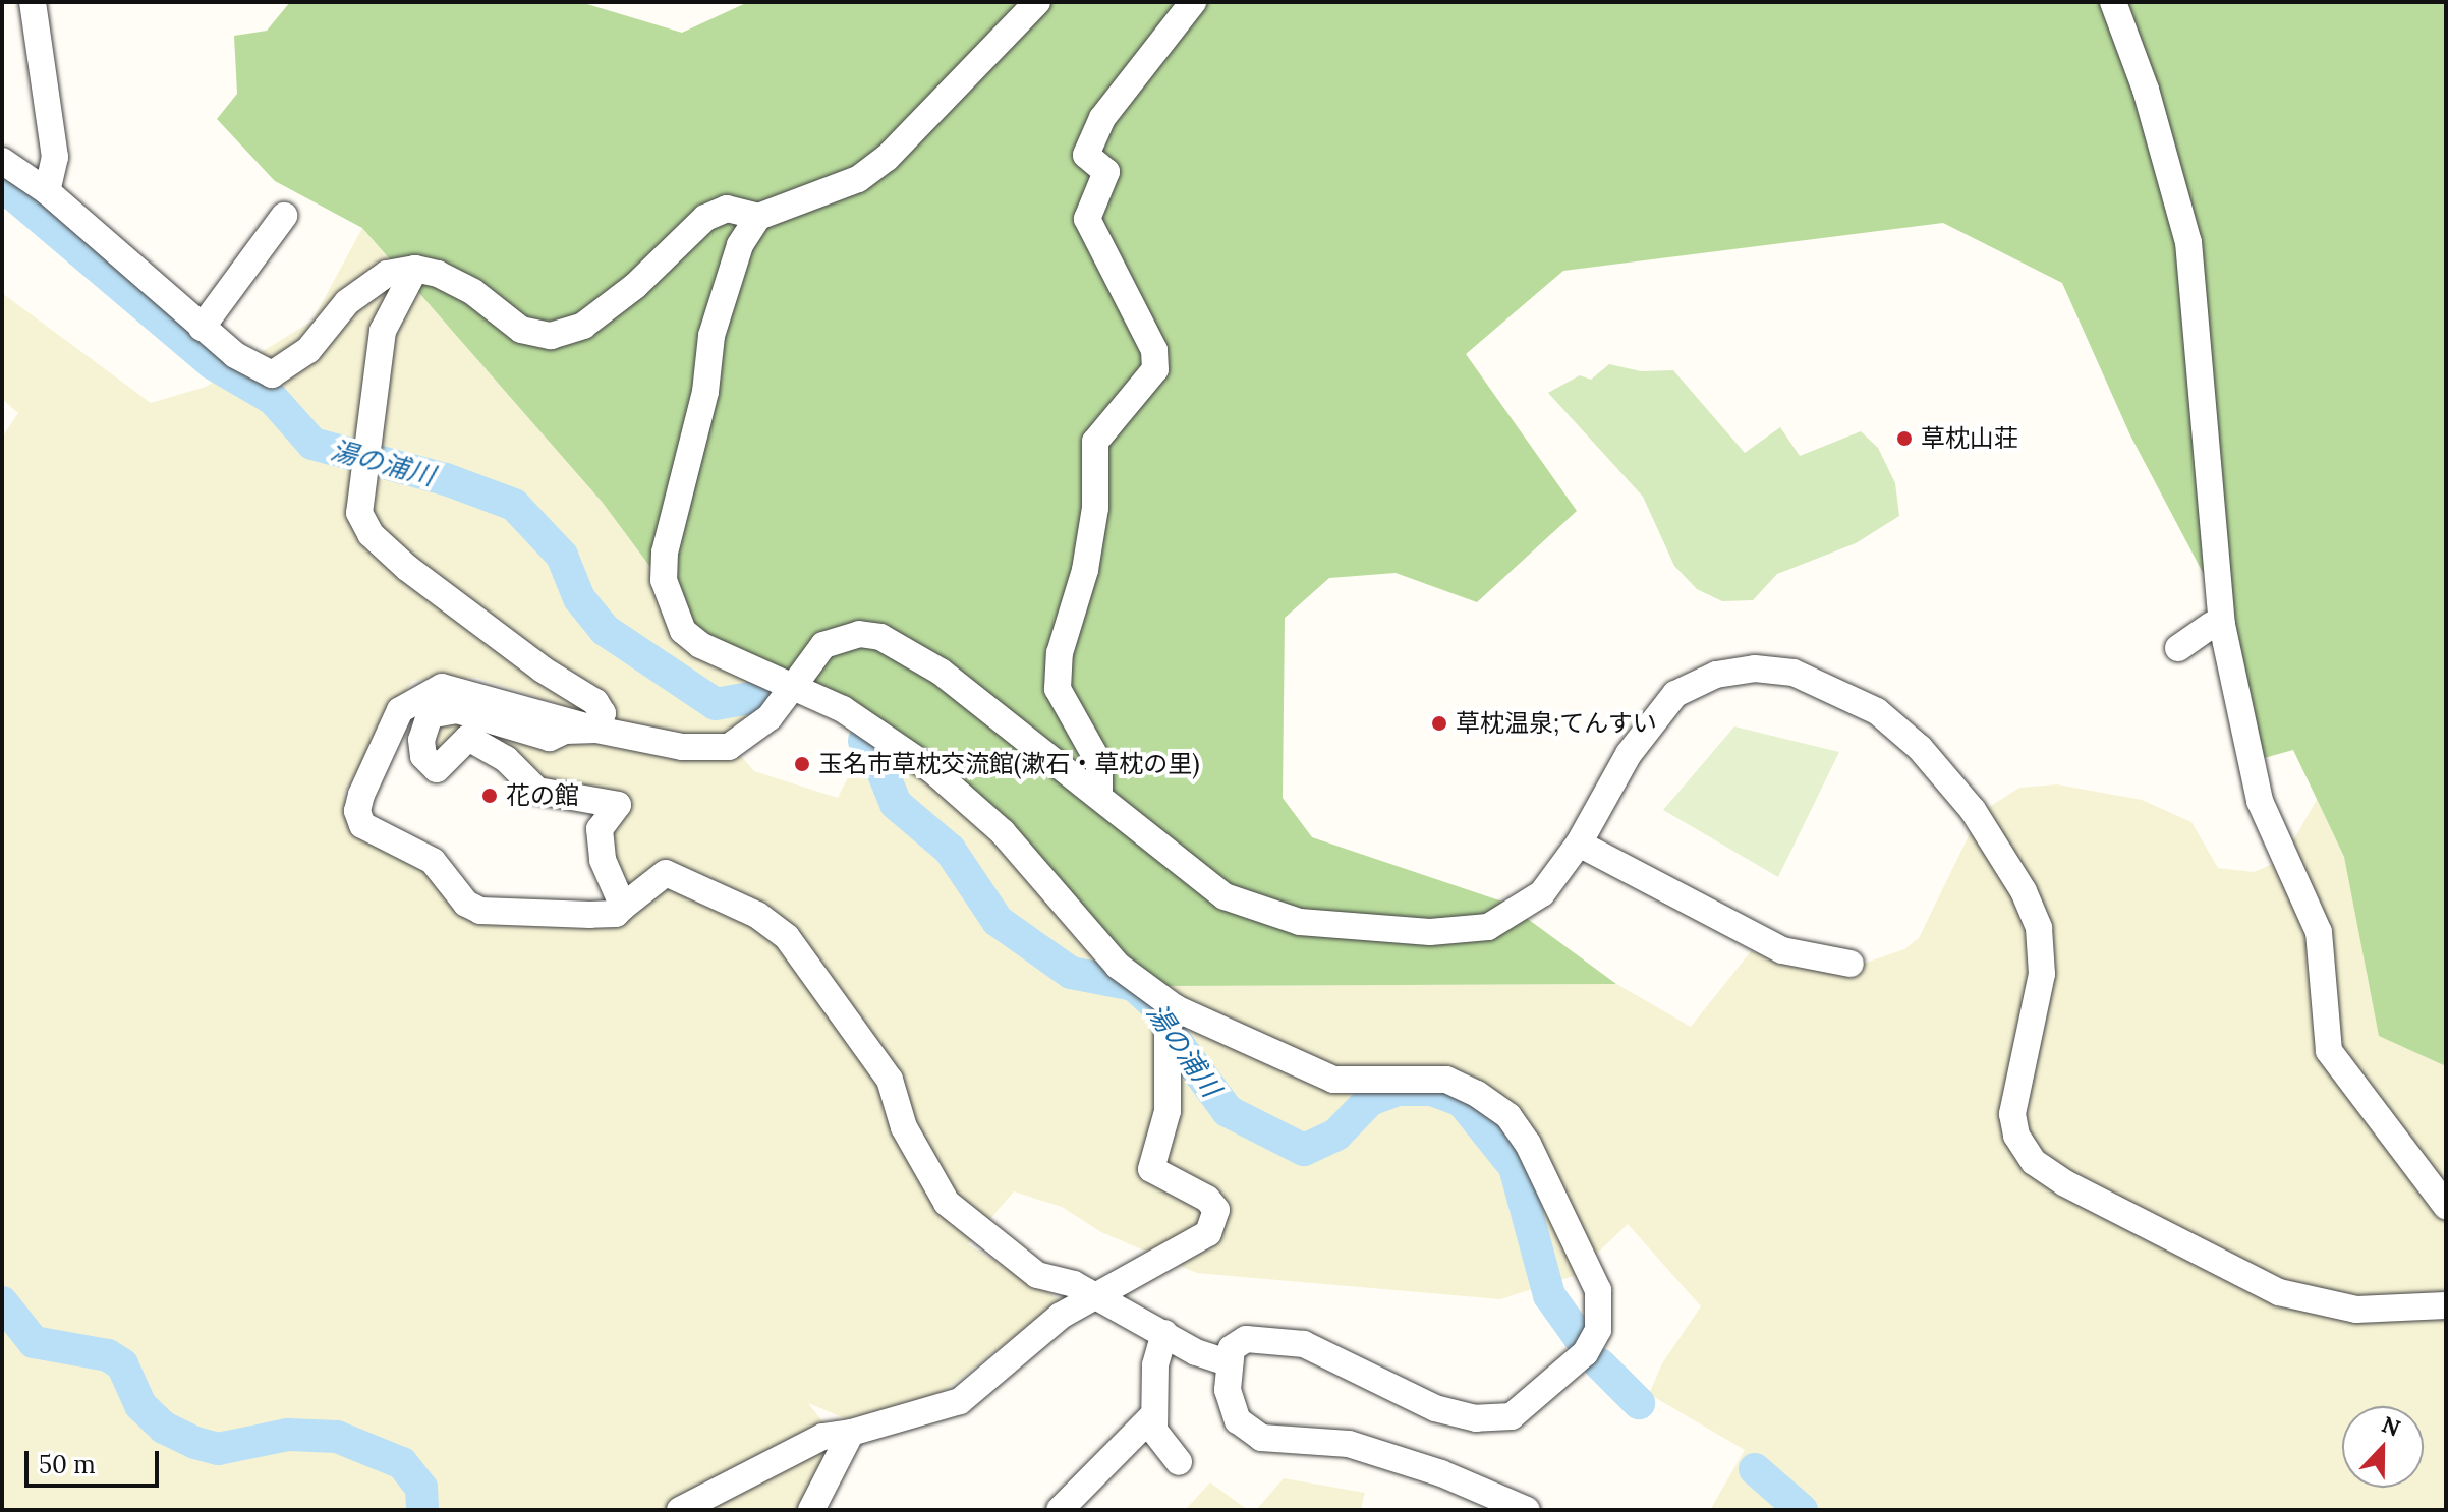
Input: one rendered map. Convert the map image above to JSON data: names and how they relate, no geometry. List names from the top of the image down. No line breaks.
{"water":["湯の浦川"],"places":["草枕山荘","草枕温泉;てんすい","玉名市草枕交流館(漱石・草枕の里)","花の館"],"scale_bar":"50 m","north":"top"}
